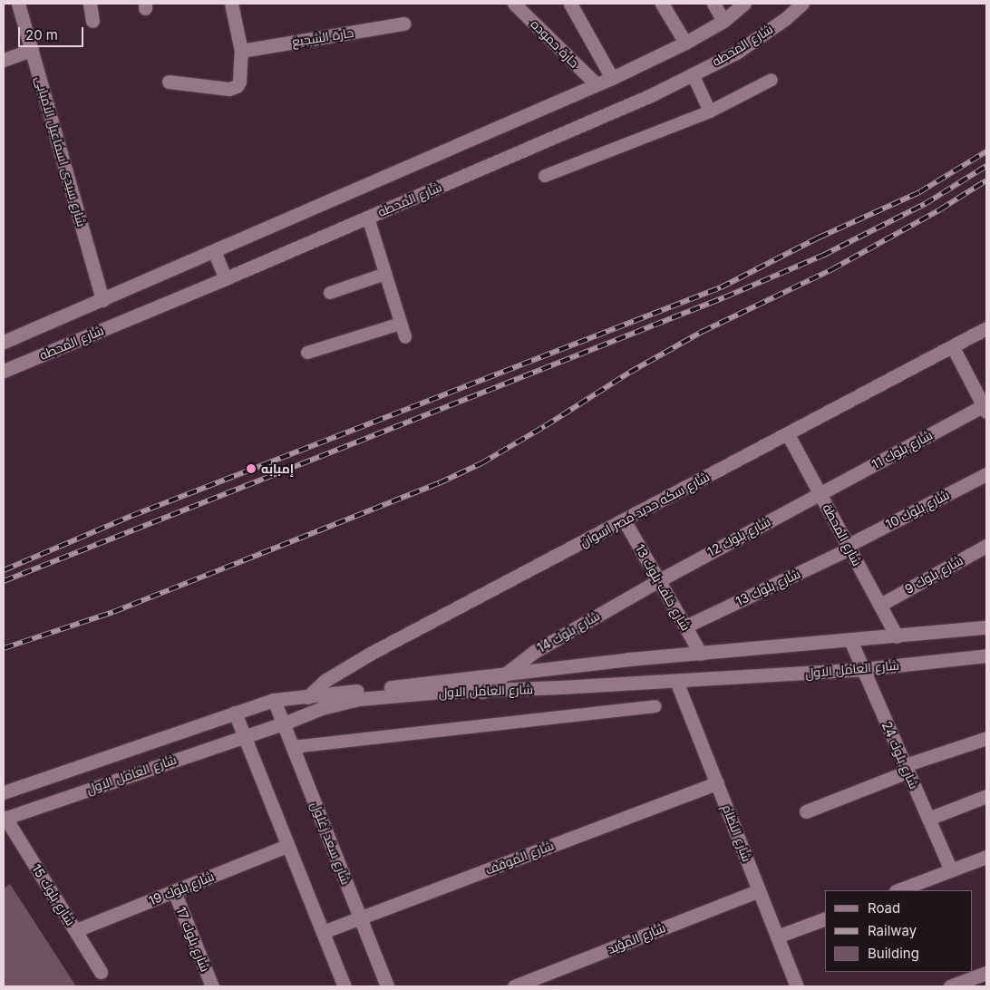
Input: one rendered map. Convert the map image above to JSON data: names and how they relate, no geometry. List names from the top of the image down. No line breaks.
{"streets":{"street":["حارة الشجيع","حارة حموده","شارع المحطه","شارع سيدى اسماعيل الامبابى","شارع بلوك 11","شارع سكه حديد مصر اسوان","شارع بلوك 10","شارع المحطة","شارع بلوك 12","شارع بلوك 9","شارع خلف بلوك 13","شارع بلوك 13","شارع بلوك 14","شارع العامل الاول","شارع بلوك 24","شارع النظام","شارع سعد زغلول","شارع الموقف","شارع بلوك 19","شارع بلوك 15","شارع المؤيد","شارع بلوك 17"]},"crossings":[["شارع بلوك 11","شارع المحطة"],["شارع بلوك 11","شارع بلوك 12"],["شارع سكه حديد مصر اسوان","شارع المحطة"],["شارع سكه حديد مصر اسوان","شارع خلف بلوك 13"],["شارع سكه حديد مصر اسوان","شارع العامل الاول"],["شارع بلوك 10","شارع المحطة"],["شارع بلوك 10","شارع بلوك 13"],["شارع المحطة","شارع بلوك 12"],["شارع المحطة","شارع بلوك 9"],["شارع المحطة","شارع بلوك 13"],["شارع المحطة","شارع العامل الاول"],["شارع بلوك 12","شارع خلف بلوك 13"],["شارع بلوك 12","شارع بلوك 14"],["شارع خلف بلوك 13","شارع بلوك 13"],["شارع خلف بلوك 13","شارع بلوك 14"],["شارع خلف بلوك 13","شارع العامل الاول"],["شارع بلوك 14","شارع العامل الاول"],["شارع العامل الاول","شارع بلوك 24"],["شارع العامل الاول","شارع النظام"],["شارع العامل الاول","شارع سعد زغلول"],["شارع العامل الاول","شارع بلوك 15"],["شارع النظام","شارع الموقف"],["شارع النظام","شارع المؤيد"],["شارع سعد زغلول","شارع الموقف"],["شارع بلوك 19","شارع بلوك 15"],["شارع بلوك 19","شارع بلوك 17"]],"places":["إمبابه"],"legend":["Road","Railway","Building"],"scale_bar":"20 m"}
